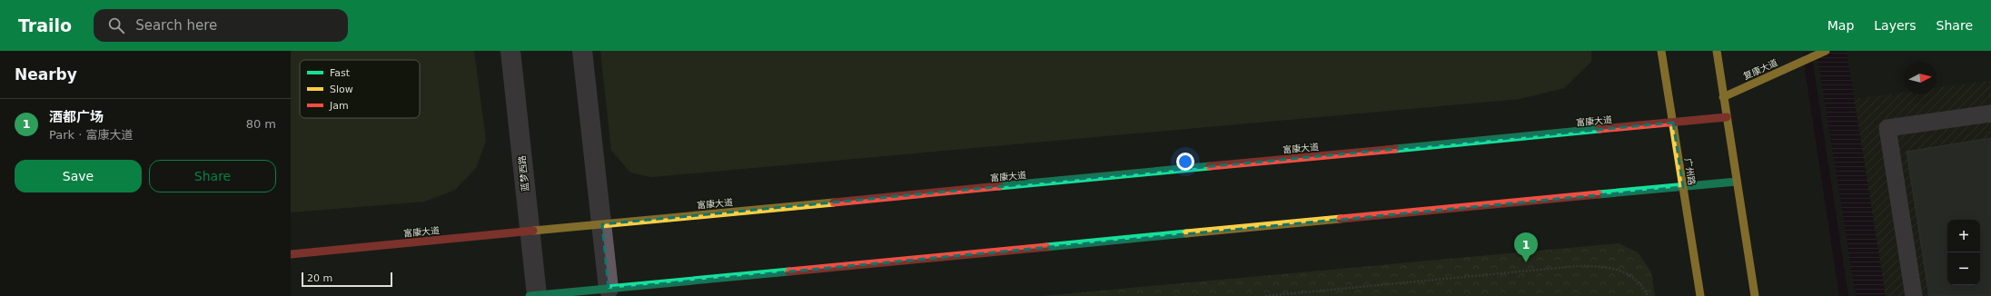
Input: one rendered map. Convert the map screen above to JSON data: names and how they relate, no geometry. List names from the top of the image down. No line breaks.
{"streets":{"street":["复康大道","富康大道","广州路","蓝梦西路"]},"crossings":[["富康大道","广州路"],["富康大道","蓝梦西路"]],"legend":["Fast","Slow","Jam"],"scale_bar":"20 m","north":"right","page":{"header":"Trailo","search":"Search here","nav":["Map","Layers","Share"],"heading":"Nearby","list":[{"mark":"1","name":"酒都广场","note":"Park · 富康大道","value":"80 m"}],"buttons":["Save","Share"],"map_buttons":["+","−"],"pins":"1","scale":"20 m"}}
